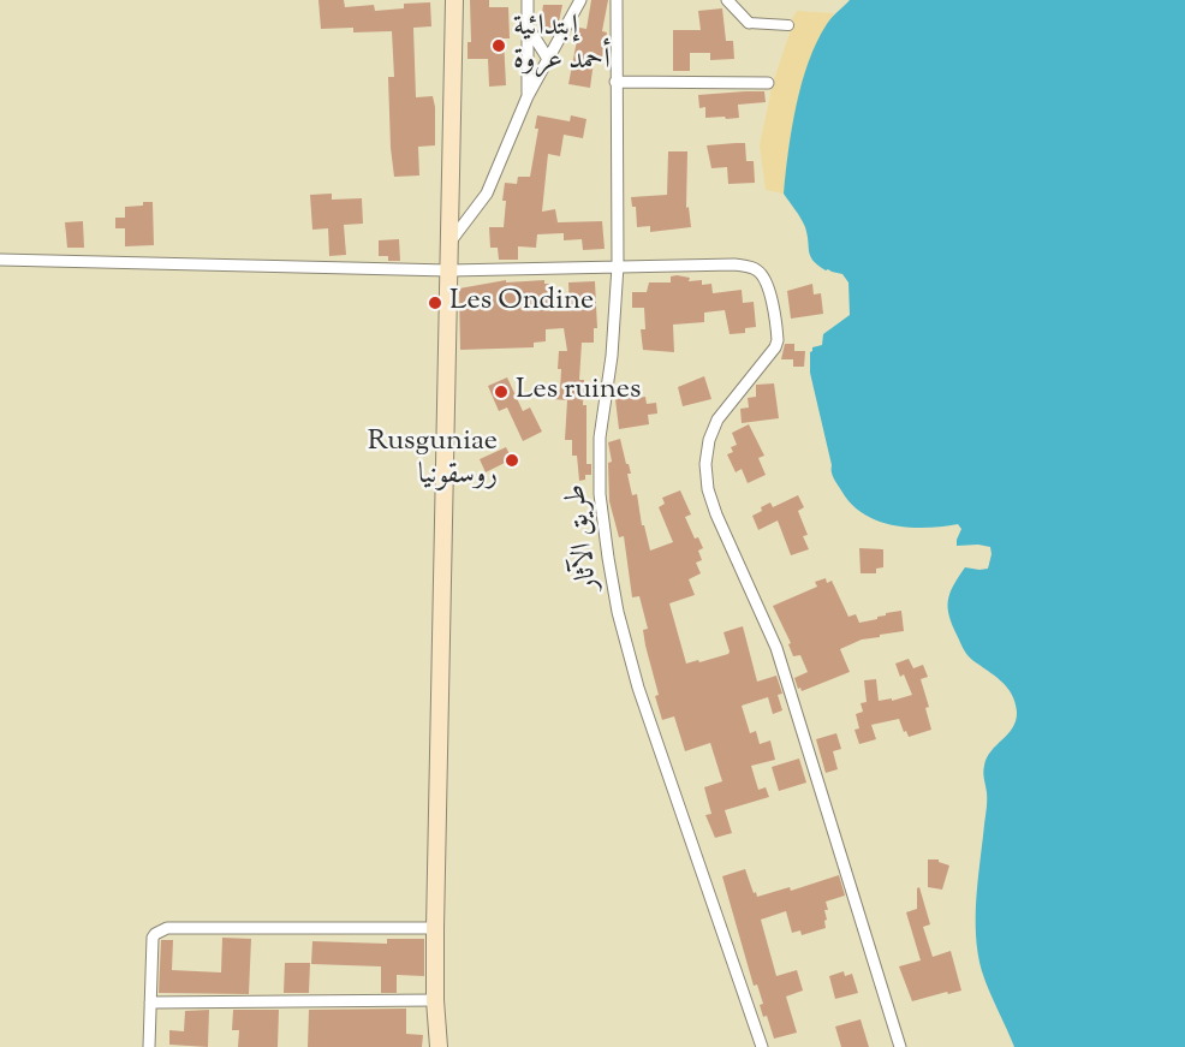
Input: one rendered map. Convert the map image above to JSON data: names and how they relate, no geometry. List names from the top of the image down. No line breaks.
{"streets":{"street":["طريق الآثار"]},"places":["إبتدائية أحمد عروة","Les Ondine","Les ruines","Rusguniae روسقونيا"]}
